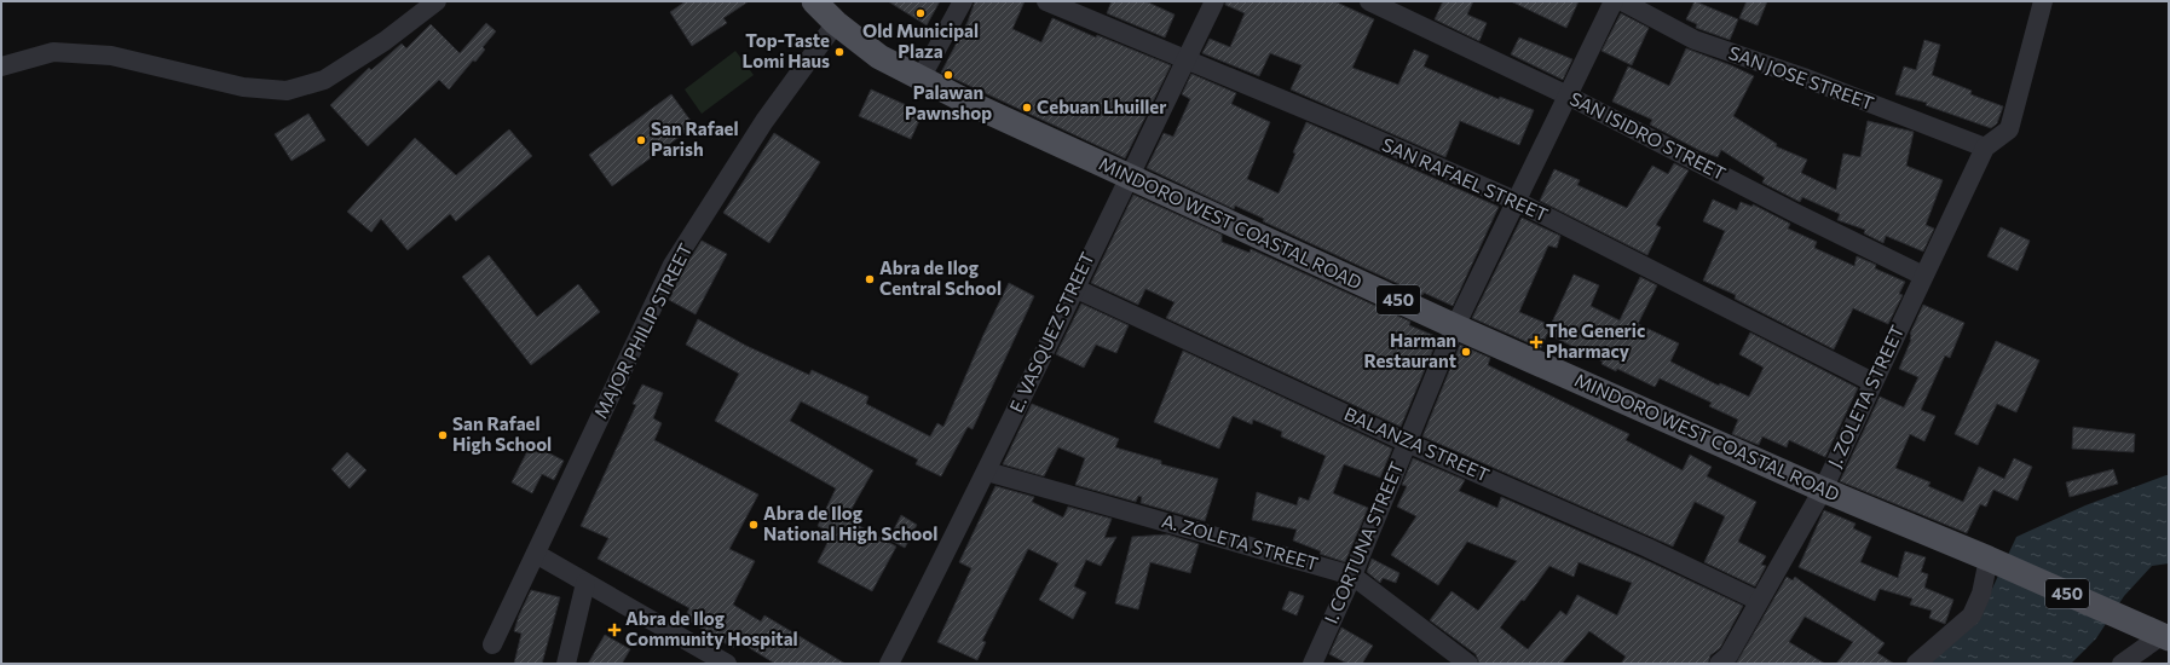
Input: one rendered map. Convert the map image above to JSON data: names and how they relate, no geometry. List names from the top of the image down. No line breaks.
{"streets":{"main road":["MINDORO WEST COASTAL ROAD","450"],"street":["SAN JOSE STREET","SAN ISIDRO STREET","SAN RAFAEL STREET","MAJOR PHILIP STREET","E. VASQUEZ STREET","J. ZOLETA STREET","BALANZA STREET","A. ZOLETA STREET","I. CORTUNA STREET"]},"crossings":[["SAN JOSE STREET","J. ZOLETA STREET"],["SAN ISIDRO STREET","J. ZOLETA STREET"],["SAN ISIDRO STREET","I. CORTUNA STREET"],["SAN RAFAEL STREET","E. VASQUEZ STREET"],["SAN RAFAEL STREET","J. ZOLETA STREET"],["SAN RAFAEL STREET","I. CORTUNA STREET"],["MINDORO WEST COASTAL ROAD","MAJOR PHILIP STREET"],["MINDORO WEST COASTAL ROAD","E. VASQUEZ STREET"],["MINDORO WEST COASTAL ROAD","J. ZOLETA STREET"],["MINDORO WEST COASTAL ROAD","I. CORTUNA STREET"],["E. VASQUEZ STREET","BALANZA STREET"],["E. VASQUEZ STREET","A. ZOLETA STREET"],["J. ZOLETA STREET","BALANZA STREET"],["BALANZA STREET","I. CORTUNA STREET"],["A. ZOLETA STREET","I. CORTUNA STREET"]],"places":{"other":["Old Municipal Plaza","Top-Taste Lomi Haus","Palawan Pawnshop","Cebuan Lhuiller","San Rafael Parish","Abra de Ilog Central School","Harman Restaurant","San Rafael High School","Abra de Ilog National High School"],"health":["The Generic Pharmacy","Abra de Ilog Community Hospital"]}}
